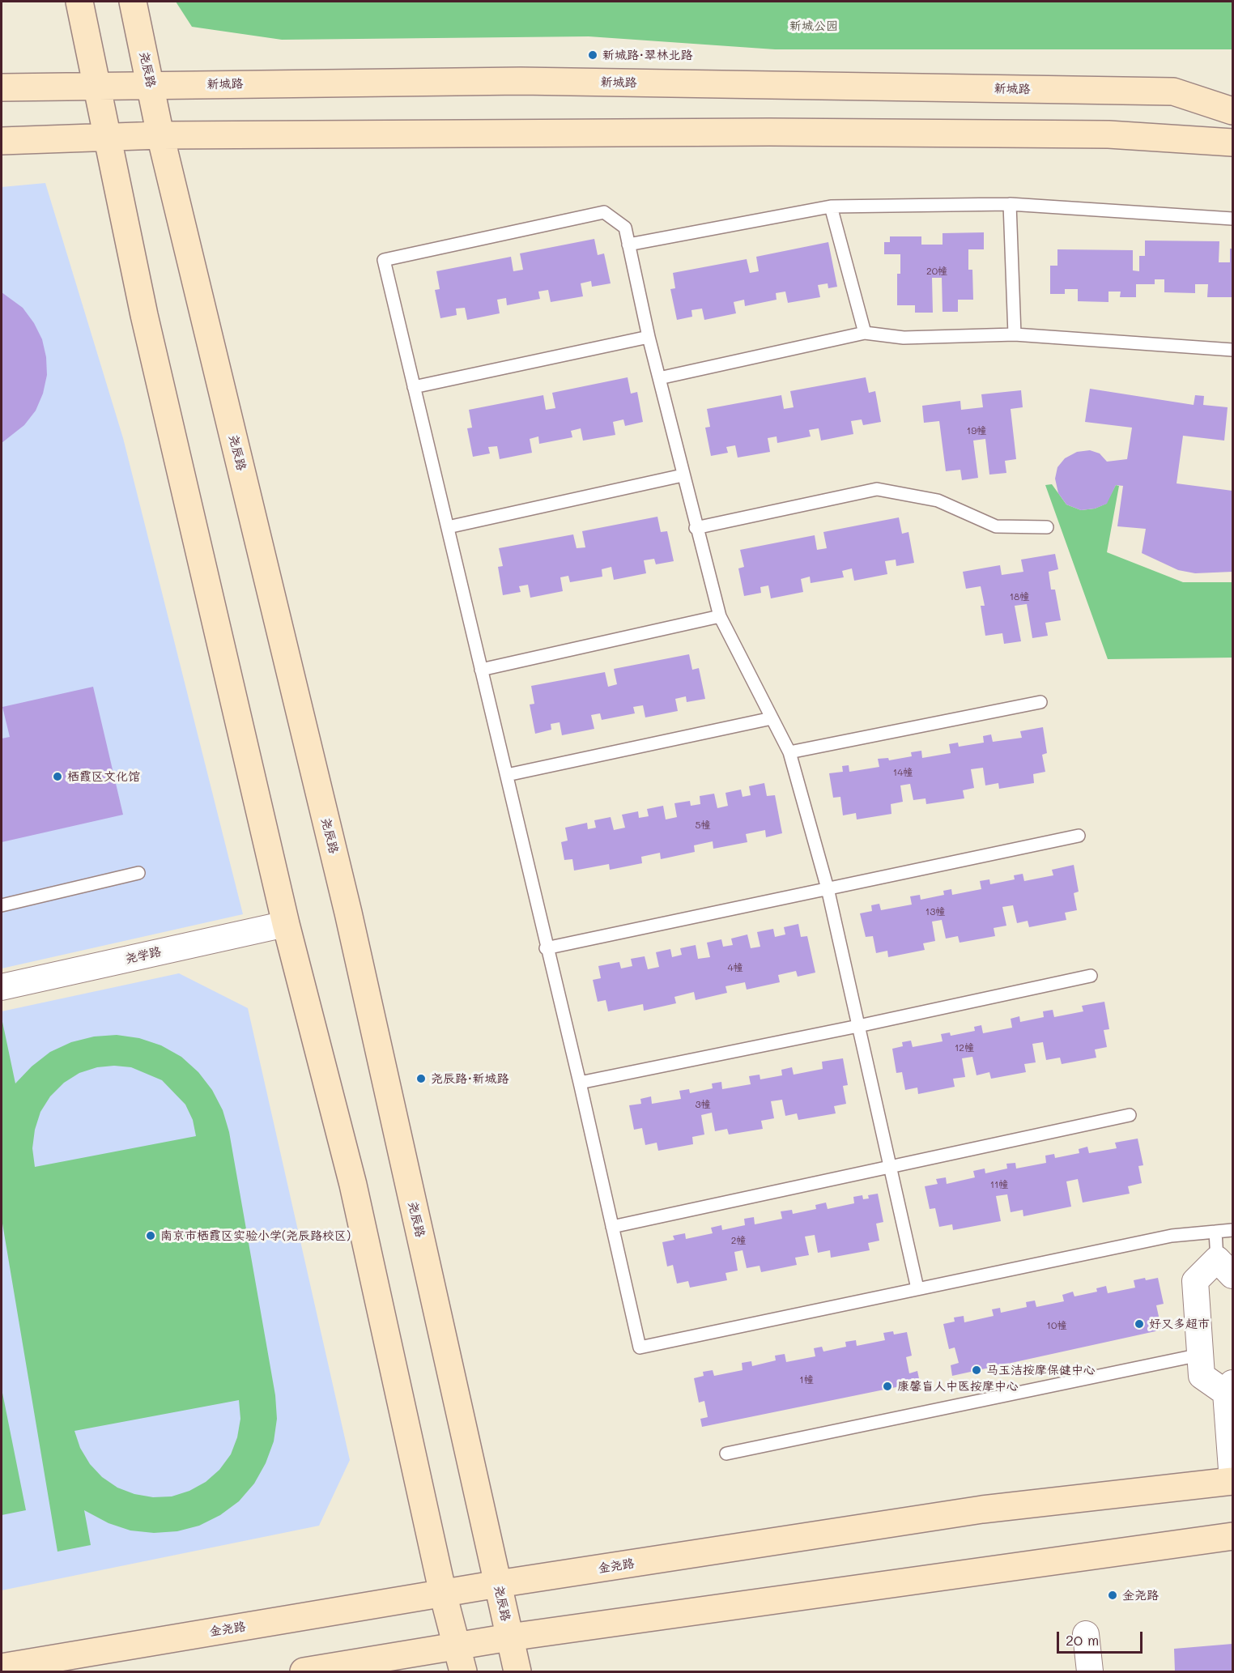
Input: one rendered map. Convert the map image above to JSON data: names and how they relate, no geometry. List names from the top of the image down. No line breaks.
{"streets":{"main road":["尧辰路","新城路","金尧路"],"street":["尧学路"]},"crossings":[["尧辰路","新城路"],["尧辰路","金尧路"]],"parks":["新城公园"],"places":["新城路·翠林北路","栖霞区文化馆","尧辰路·新城路","南京市栖霞区实验小学(尧辰路校区)","好又多超市","马玉洁按摩保健中心","康馨盲人中医按摩中心","金尧路"],"house_numbers":["20幢","19幢","18幢","14幢","5幢","13幢","4幢","12幢","3幢","11幢","2幢","10幢","1幢"],"scale_bar":"20 m"}
